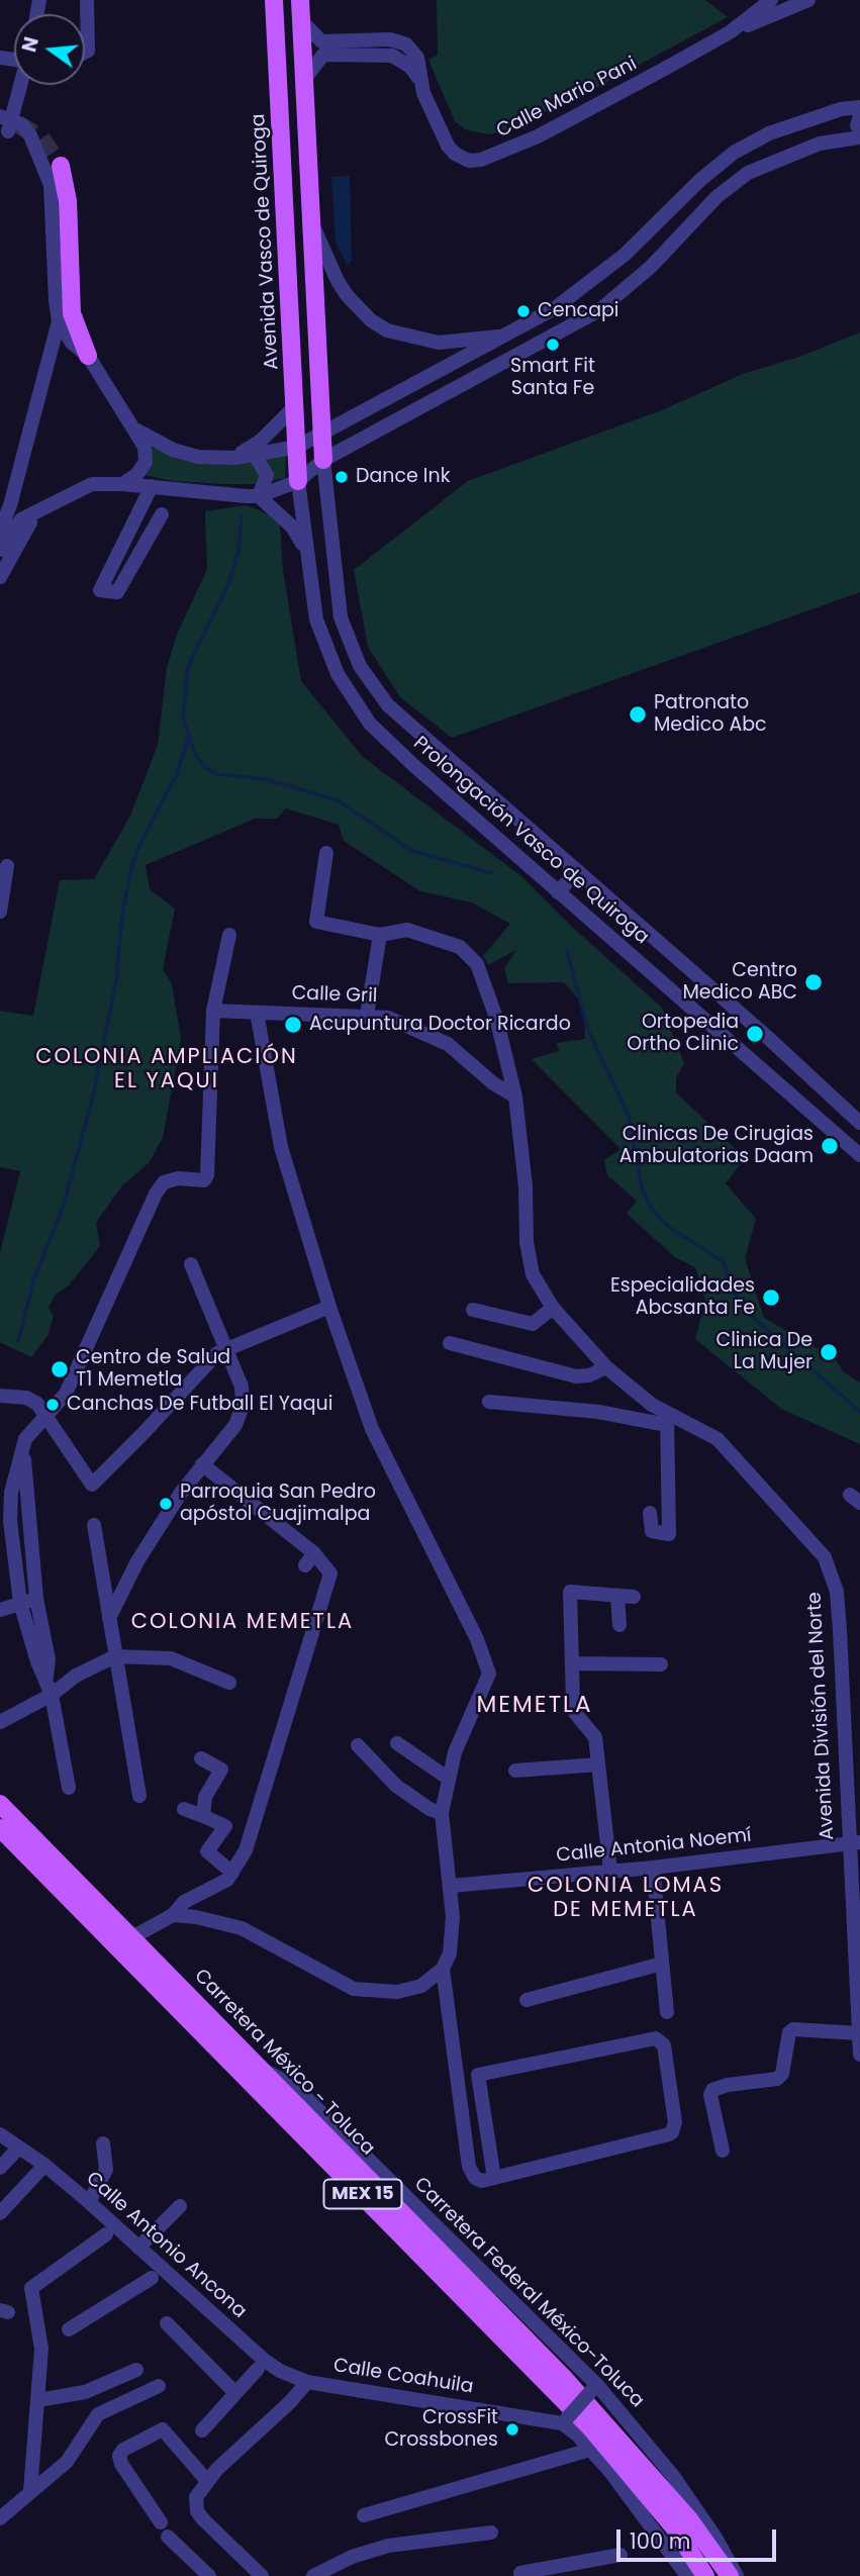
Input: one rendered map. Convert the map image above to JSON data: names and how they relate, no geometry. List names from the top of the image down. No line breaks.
{"streets":{"main road":["Avenida Vasco de Quiroga","Carretera México - Toluca","MEX 15"],"street":["Calle Mario Pani","Prolongación Vasco de Quiroga","Calle Gril","Avenida División del Norte","Calle Antonia Noemí","Calle Antonio Ancona","Carretera Federal México-Toluca","Calle Coahuila"]},"crossings":[["Avenida Vasco de Quiroga","Prolongación Vasco de Quiroga"],["Calle Gril","Avenida División del Norte"],["Avenida División del Norte","Calle Antonia Noemí"],["Carretera México - Toluca","Carretera Federal México-Toluca"],["Calle Antonio Ancona","Calle Coahuila"]],"districts":["COLONIA AMPLIACIÓN EL YAQUI","COLONIA MEMETLA","MEMETLA","COLONIA LOMAS DE MEMETLA"],"places":["Cencapi","Smart Fit Santa Fe","Dance Ink","Patronato Medico Abc","Centro Medico ABC","Acupuntura Doctor Ricardo","Ortopedia Ortho Clinic","Clinicas De Cirugias Ambulatorias Daam","Especialidades Abcsanta Fe","Clinica De La Mujer","Centro de Salud T1 Memetla","Canchas De Futball El Yaqui","Parroquia San Pedro apóstol Cuajimalpa","CrossFit Crossbones"],"scale_bar":"100 m","north":"left"}
